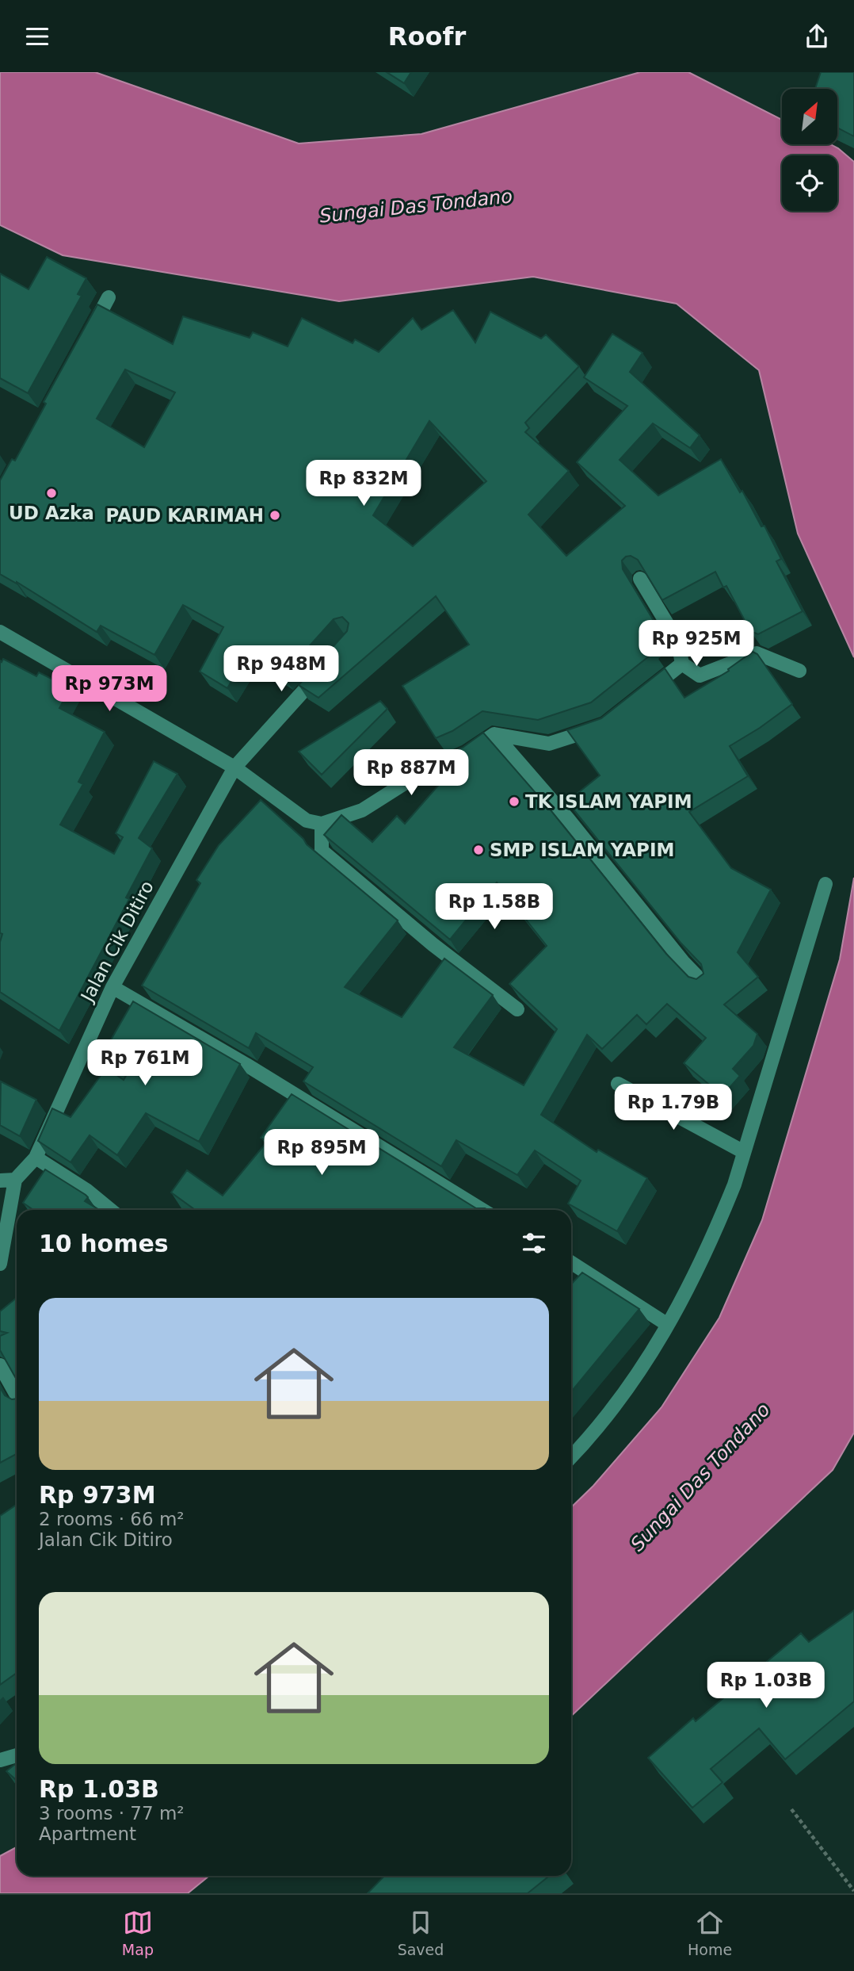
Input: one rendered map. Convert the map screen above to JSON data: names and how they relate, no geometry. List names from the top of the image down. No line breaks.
{"streets":{"street":["Jalan Cik Ditiro"]},"water":["Sungai Das Tondano"],"places":["UD Azka","PAUD KARIMAH","TK ISLAM YAPIM","SMP ISLAM YAPIM"],"north":"top right","page":{"header":"Roofr","price":["Rp 832M","Rp 925M","Rp 948M","Rp 973M","Rp 887M","Rp 1.58B","Rp 761M","Rp 1.79B","Rp 895M","Rp 1.03B"],"heading":"10 homes","list":[{"name":"Rp 973M","note":"2 rooms · 66 m² · Jalan Cik Ditiro"},{"name":"Rp 1.03B","note":"3 rooms · 77 m² · Apartment"}],"tabs":["Map","Saved","Home"]}}
